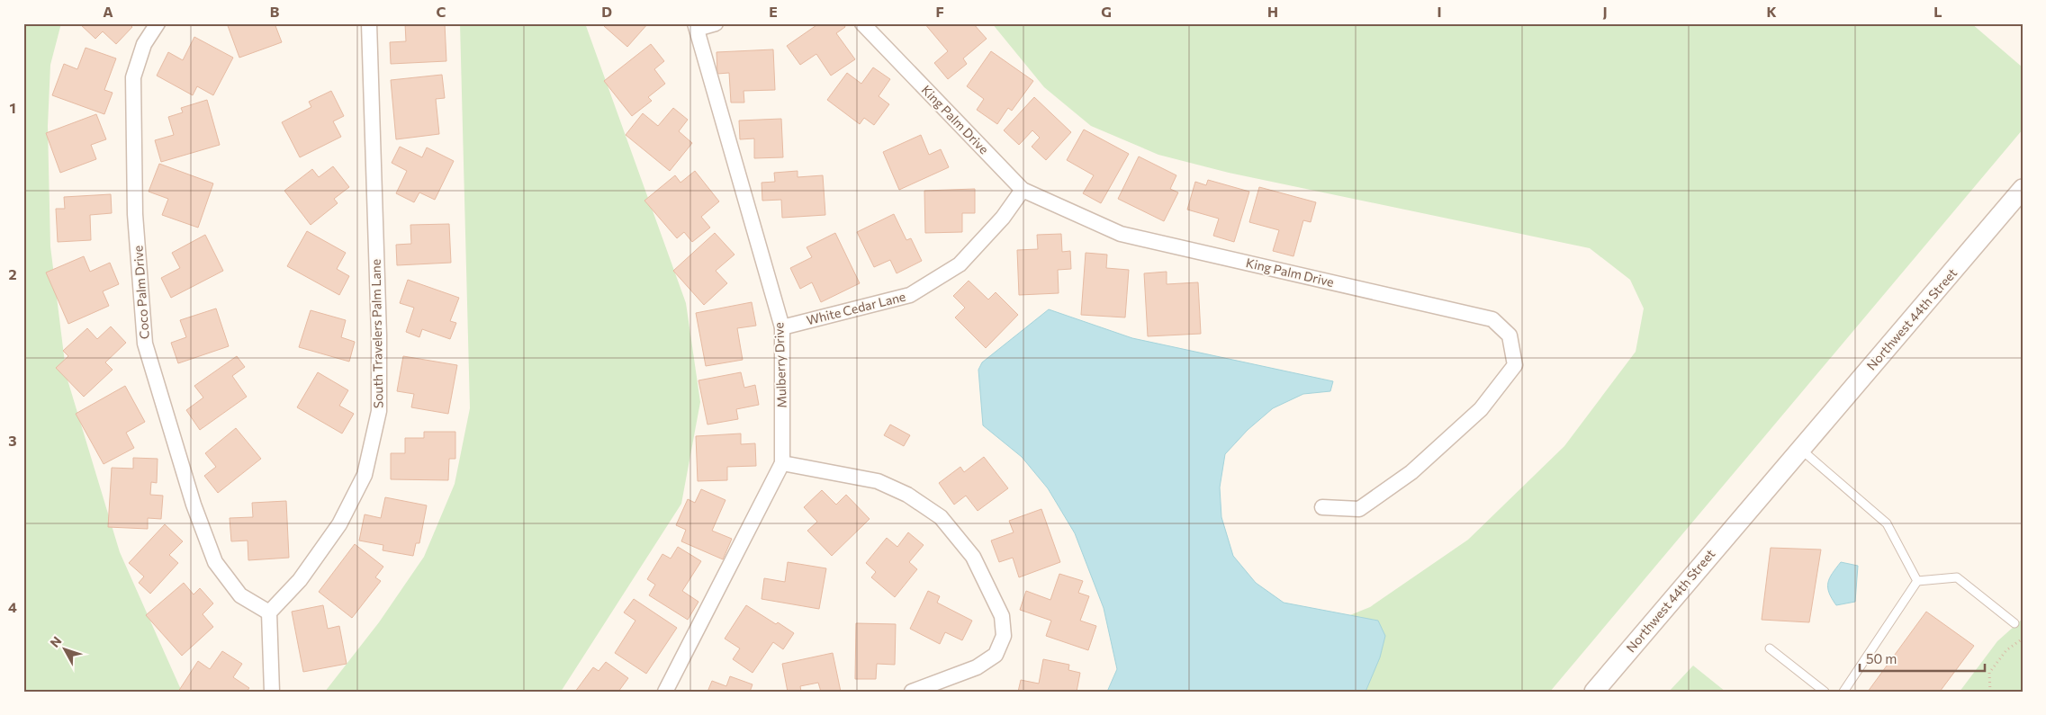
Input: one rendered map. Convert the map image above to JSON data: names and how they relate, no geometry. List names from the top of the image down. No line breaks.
{"streets":{"street":["King Palm Drive","Coco Palm Drive","White Cedar Lane","Northwest 44th Street","South Travelers Palm Lane","Mulberry Drive"]},"crossings":[["King Palm Drive","White Cedar Lane"],["Coco Palm Drive","South Travelers Palm Lane"],["White Cedar Lane","Mulberry Drive"]],"scale_bar":"50 m","north":"top left","grid":{"columns":["A","B","C","D","E","F","G","H","I","J","K","L"],"rows":["1","2","3","4"]}}
